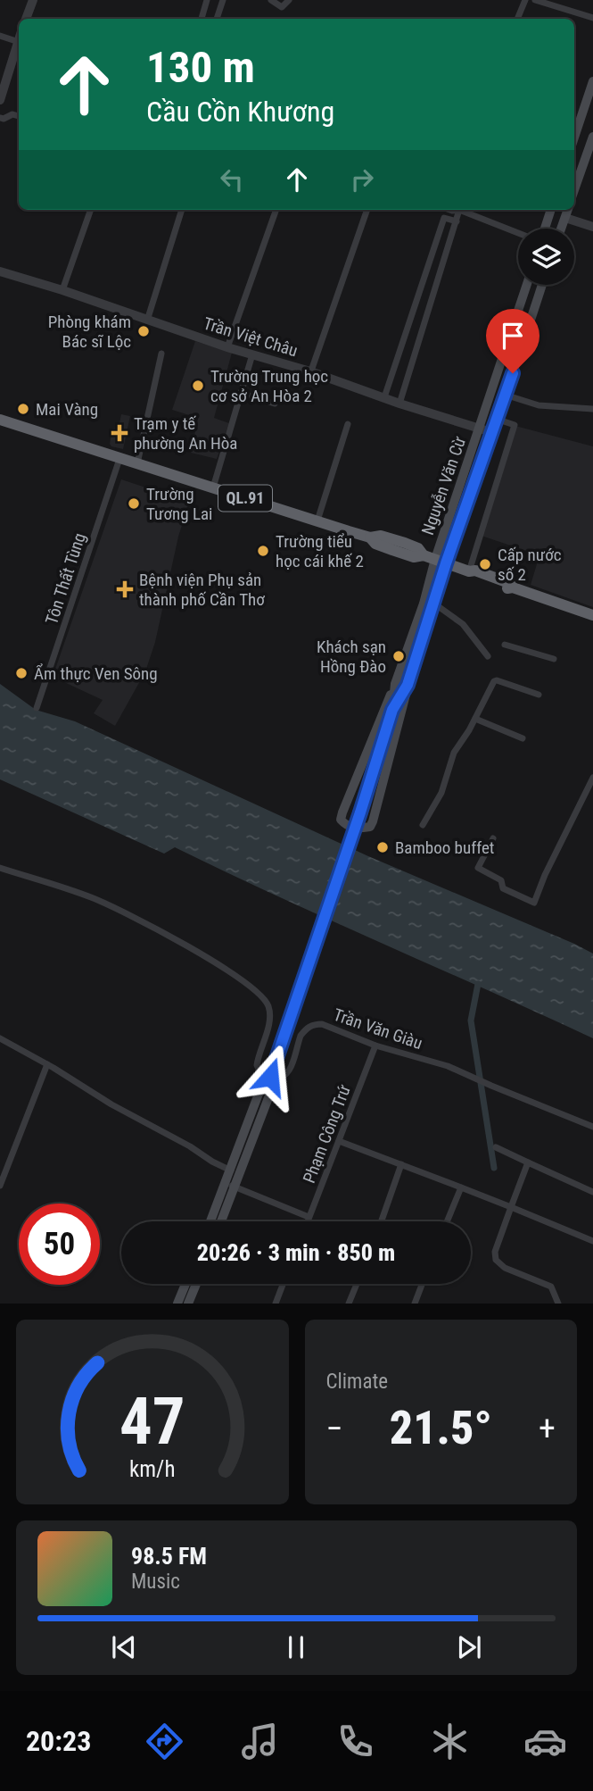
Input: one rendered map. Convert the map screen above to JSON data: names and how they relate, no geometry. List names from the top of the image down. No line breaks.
{"streets":{"highway":["QL.91"],"main road":["Nguyễn Văn Cừ"],"street":["Trần Việt Châu","Tôn Thất Tùng","Trần Văn Giàu","Phạm Công Trứ"]},"crossings":[["Trần Việt Châu","Nguyễn Văn Cừ"],["Nguyễn Văn Cừ","QL.91"],["Nguyễn Văn Cừ","Trần Văn Giàu"],["QL.91","Tôn Thất Tùng"],["Trần Văn Giàu","Phạm Công Trứ"]],"places":{"other":["Phòng khám Bác sĩ Lộc","Trường Trung học cơ sở An Hòa 2","Mai Vàng","Trường Tương Lai","Trường tiểu học cái khế 2","Cấp nước số 2","Khách sạn Hồng Đào","Ẩm thực Ven Sông","Bamboo buffet"],"health":["Trạm y tế phường An Hòa","Bệnh viện Phụ sản thành phố Cần Thơ"]},"page":{"turn":["130 m","Cầu Cồn Khương"],"limit":"50","trip":"20:26 · 3 min · 850 m","tile":"Climate","heat":["−","21.5°","+"],"song":["98.5 FM","Music"],"tabs":"20:23","gauge":["47","km/h"]}}
